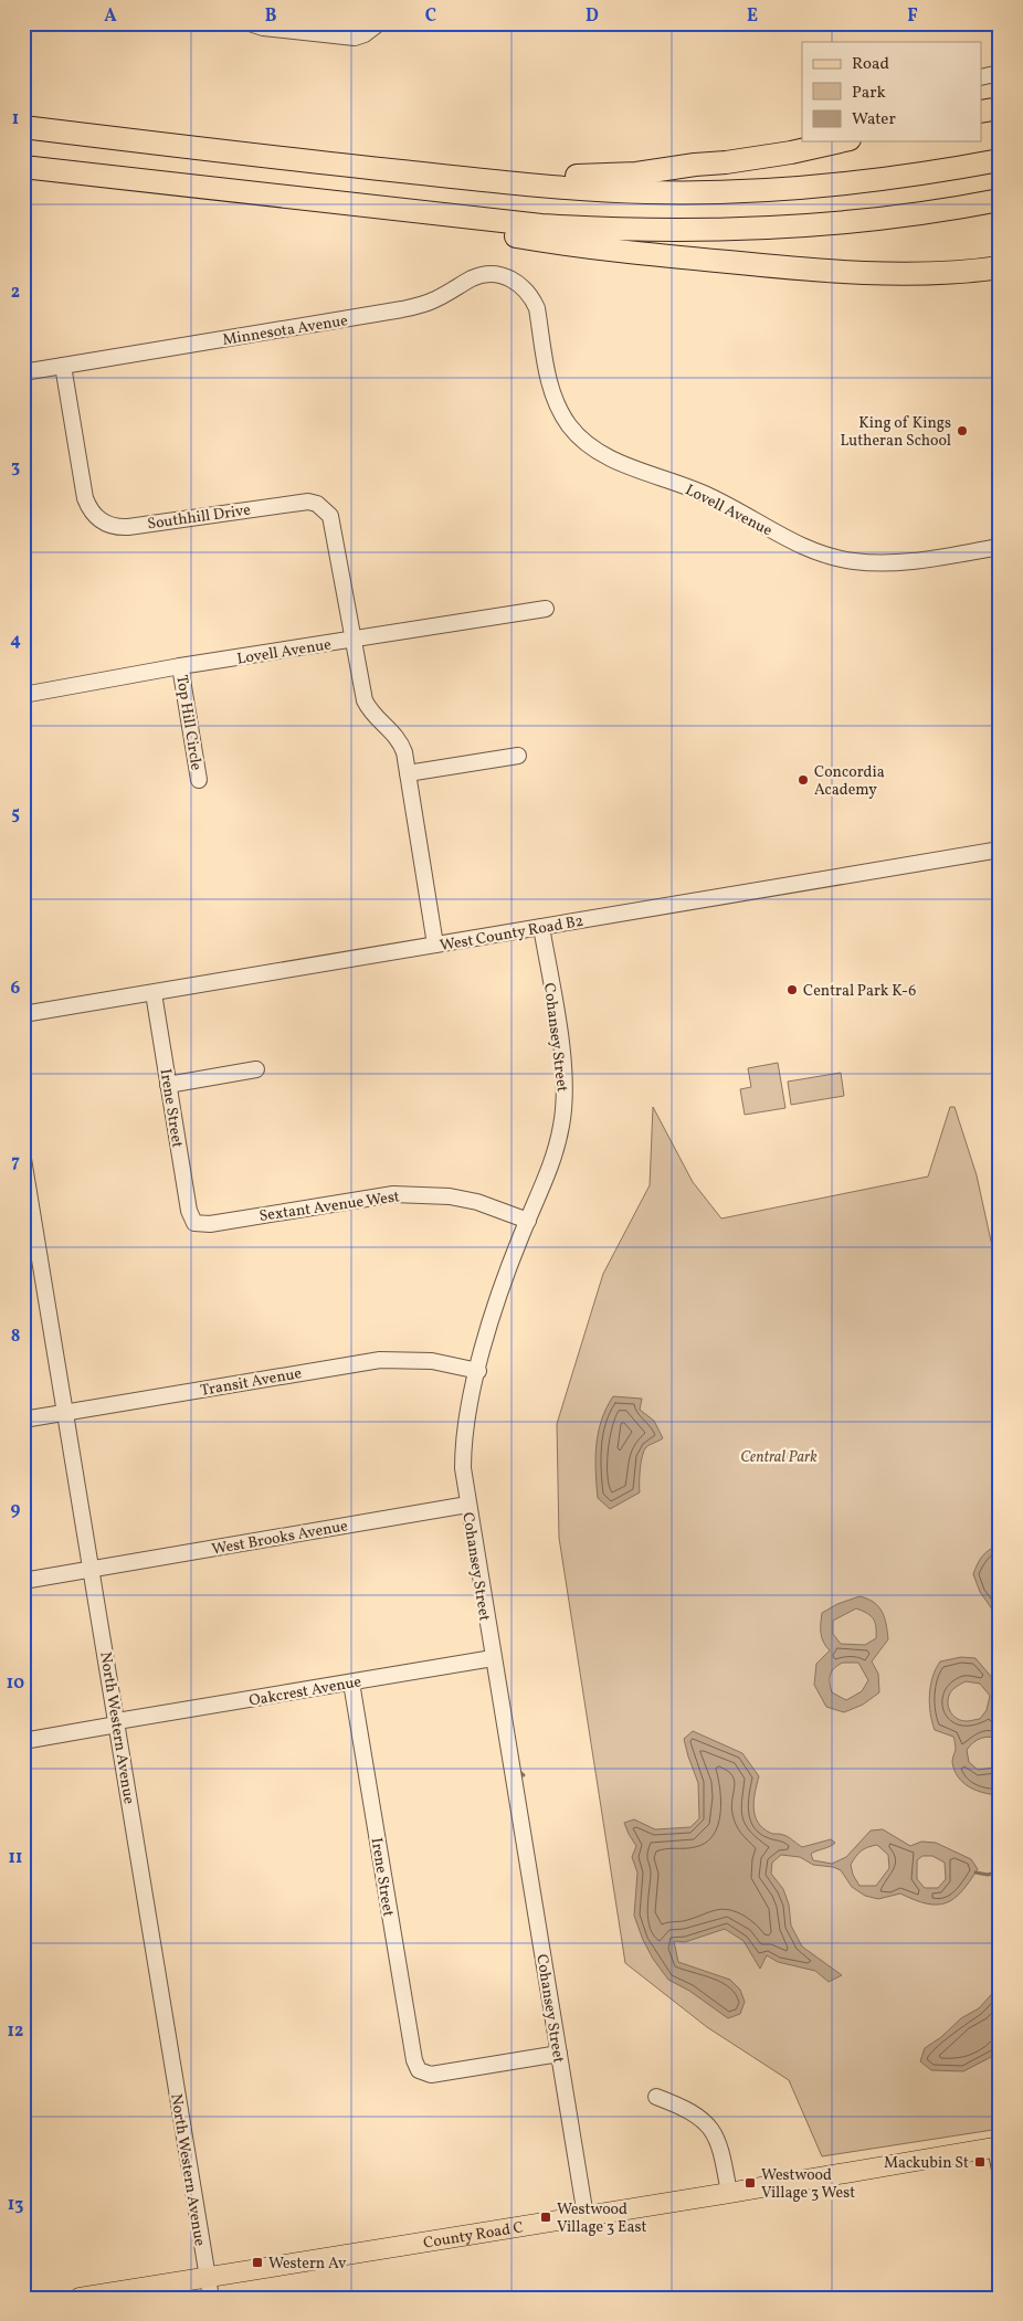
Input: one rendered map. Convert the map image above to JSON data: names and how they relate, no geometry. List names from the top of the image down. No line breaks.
{"streets":{"main road":["County Road C"],"street":["Minnesota Avenue","Lovell Avenue","Southhill Drive","Top Hill Circle","West County Road B2","Cohansey Street","Irene Street","Sextant Avenue West","Transit Avenue","West Brooks Avenue","Oakcrest Avenue","North Western Avenue"]},"crossings":[["Minnesota Avenue","Lovell Avenue"],["Minnesota Avenue","Southhill Drive"],["Lovell Avenue","Southhill Drive"],["Lovell Avenue","Top Hill Circle"],["West County Road B2","Cohansey Street"],["West County Road B2","Irene Street"],["Cohansey Street","Irene Street"],["Cohansey Street","Sextant Avenue West"],["Cohansey Street","Transit Avenue"],["Cohansey Street","West Brooks Avenue"],["Cohansey Street","Oakcrest Avenue"],["Cohansey Street","County Road C"],["Irene Street","Sextant Avenue West"],["Irene Street","Oakcrest Avenue"],["Transit Avenue","North Western Avenue"],["West Brooks Avenue","North Western Avenue"],["Oakcrest Avenue","North Western Avenue"],["North Western Avenue","County Road C"]],"parks":["Central Park"],"places":{"other":["King of Kings Lutheran School","Concordia Academy","Central Park K-6"],"transit":["Mackubin St","Westwood Village 3 West","Westwood Village 3 East","Western Av"]},"legend":["Road","Park","Water"],"grid":{"columns":["A","B","C","D","E","F"],"rows":["1","2","3","4","5","6","7","8","9","10","11","12","13"]}}
